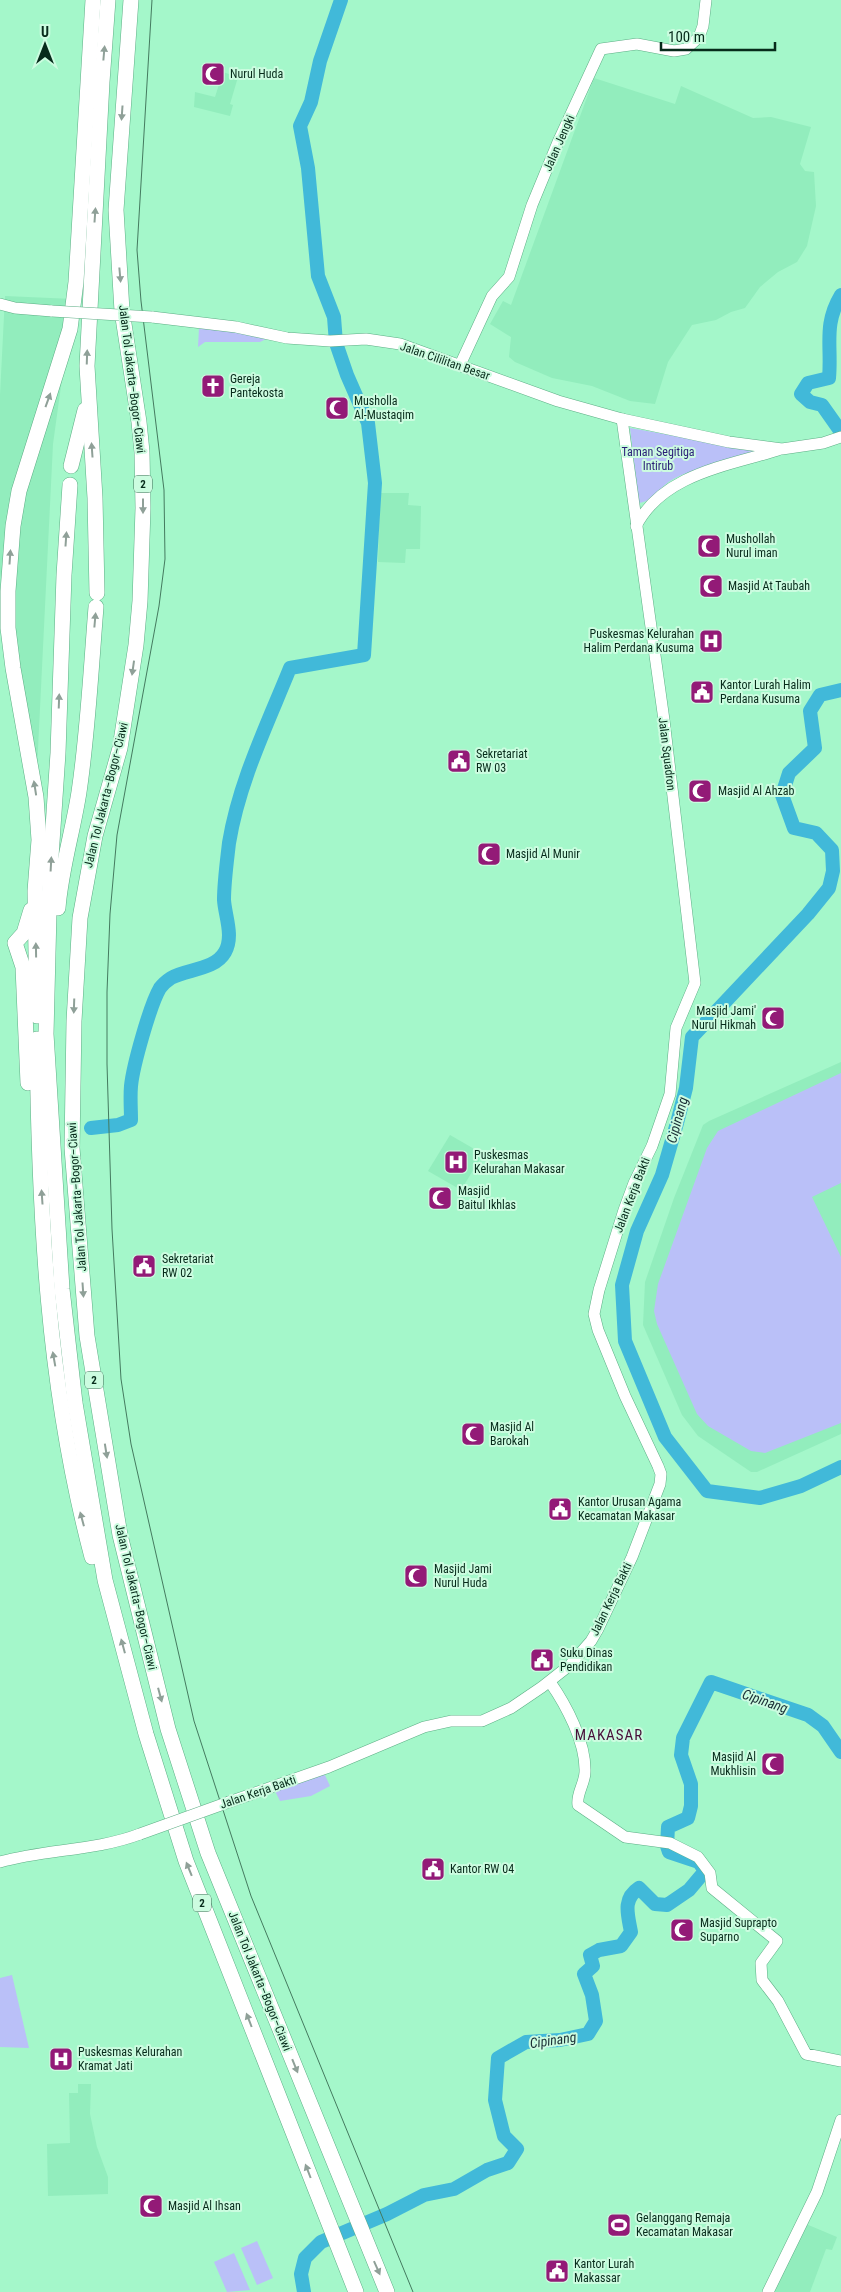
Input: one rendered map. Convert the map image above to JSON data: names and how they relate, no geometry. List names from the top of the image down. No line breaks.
{"streets":{"highway":["Jalan Tol Jakarta–Bogor–Ciawi","2"],"street":["Jalan Jengki","Jalan Cililitan Besar","Jalan Squadron","Jalan Kerja Bakti"]},"crossings":[["Jalan Jengki","Jalan Cililitan Besar"],["Jalan Cililitan Besar","Jalan Squadron"],["Jalan Squadron","Jalan Kerja Bakti"]],"districts":["MAKASAR"],"water":["Cipinang"],"parks":["Taman Segitiga Intirub"],"places":{"mosque":["Nurul Huda","Musholla Al-Mustaqim","Mushollah Nurul iman","Masjid At Taubah","Masjid Al Ahzab","Masjid Al Munir","Masjid Jami' Nurul Hikmah","Masjid Baitul Ikhlas","Masjid Al Barokah","Masjid Jami Nurul Huda","Masjid Al Mukhlisin","Masjid Suprapto Suparno","Masjid Al Ihsan"],"church":["Gereja Pantekosta"],"hospital":["Puskesmas Kelurahan Halim Perdana Kusuma","Puskesmas Kelurahan Makasar","Puskesmas Kelurahan Kramat Jati"],"public building":["Kantor Lurah Halim Perdana Kusuma","Sekretariat RW 03","Sekretariat RW 02","Kantor Urusan Agama Kecamatan Makasar","Suku Dinas Pendidikan","Kantor RW 04","Kantor Lurah Makassar"],"sports":["Gelanggang Remaja Kecamatan Makasar"]},"scale_bar":"100 m","north":"top"}
